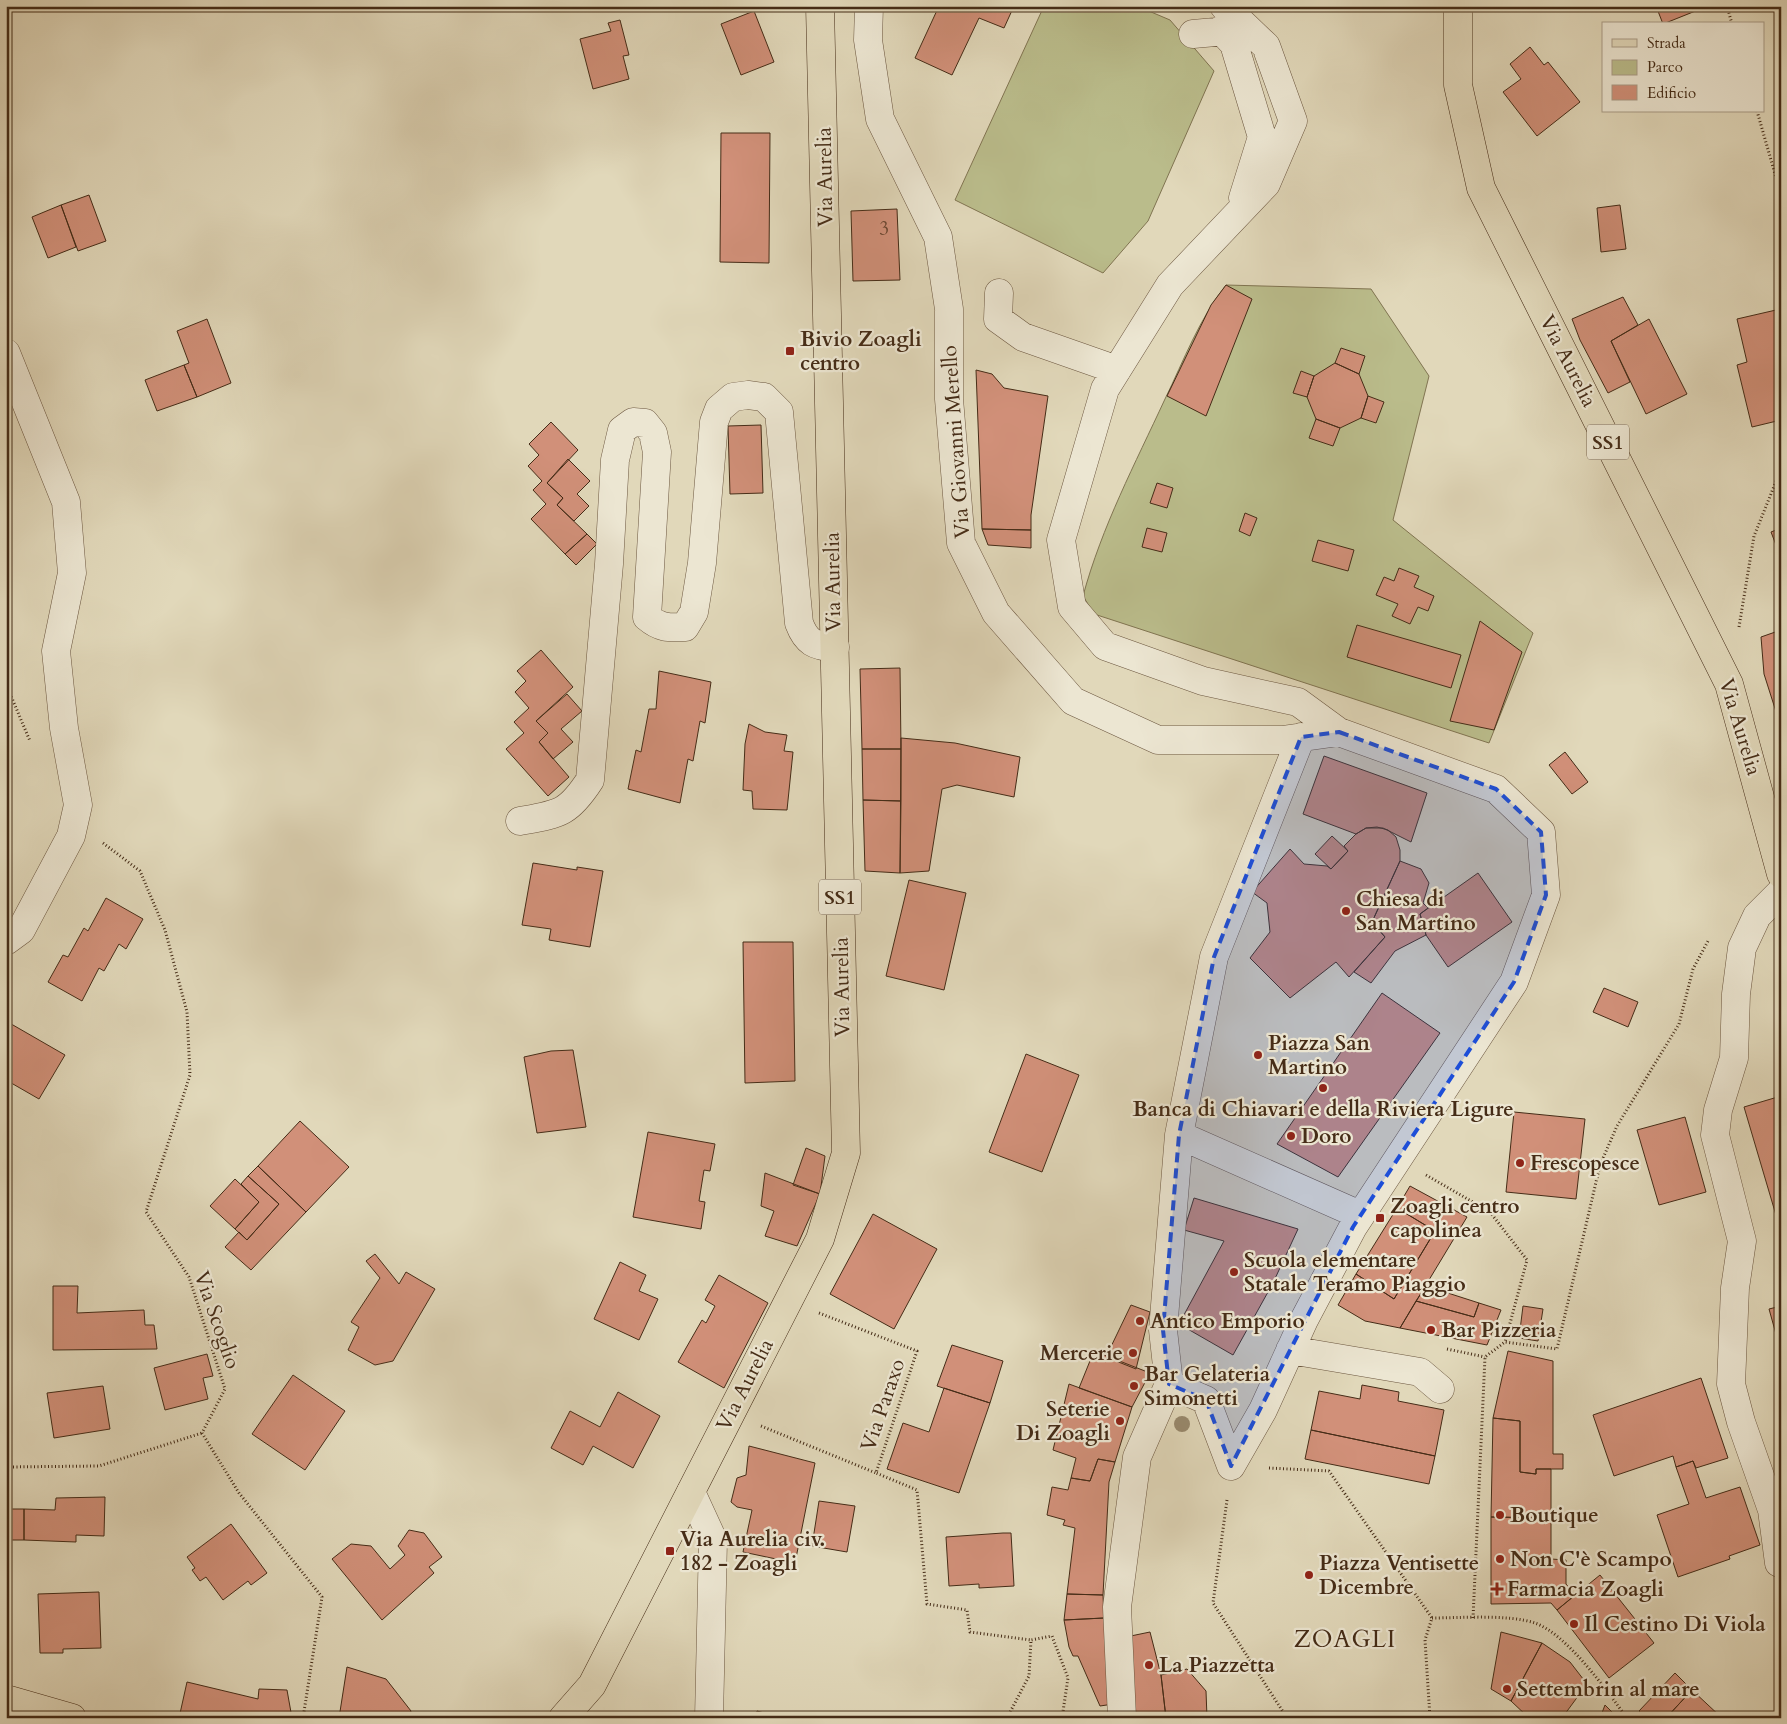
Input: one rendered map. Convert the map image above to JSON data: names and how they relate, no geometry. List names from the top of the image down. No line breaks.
{"streets":{"main road":["Via Aurelia","SS1"],"street":["Via Giovanni Merello"],"path":["Via Scoglio","Via Paraxo"]},"crossings":[["Via Aurelia","Via Paraxo"]],"districts":["ZOAGLI"],"places":{"transit":["Bivio Zoagli centro","Zoagli centro capolinea","Via Aurelia civ. 182 - Zoagli"],"other":["Chiesa di San Martino","Piazza San Martino","Banca di Chiavari e della Riviera Ligure","Doro","Frescopesce","Scuola elementare Statale Teramo Piaggio","Antico Emporio","Bar Pizzeria","Mercerie","Bar Gelateria Simonetti","Seterie Di Zoagli","Boutique","Non C'è Scampo","Piazza Ventisette Dicembre","Il Cestino Di Viola","La Piazzetta","Settembrin al mare"],"health":["Farmacia Zoagli"]},"house_numbers":["3"],"legend":["Strada","Parco","Edificio"]}
